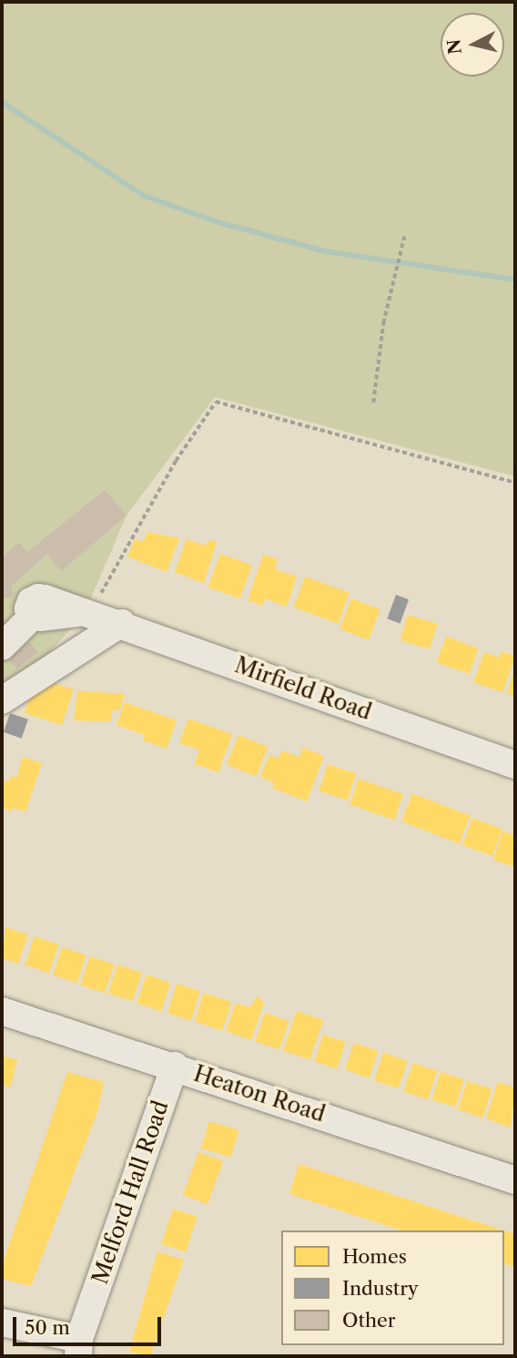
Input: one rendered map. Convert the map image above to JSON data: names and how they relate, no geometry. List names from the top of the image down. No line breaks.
{"streets":{"street":["Mirfield Road","Heaton Road","Melford Hall Road"]},"crossings":[["Heaton Road","Melford Hall Road"]],"legend":["Homes","Industry","Other"],"scale_bar":"50 m","north":"left"}
